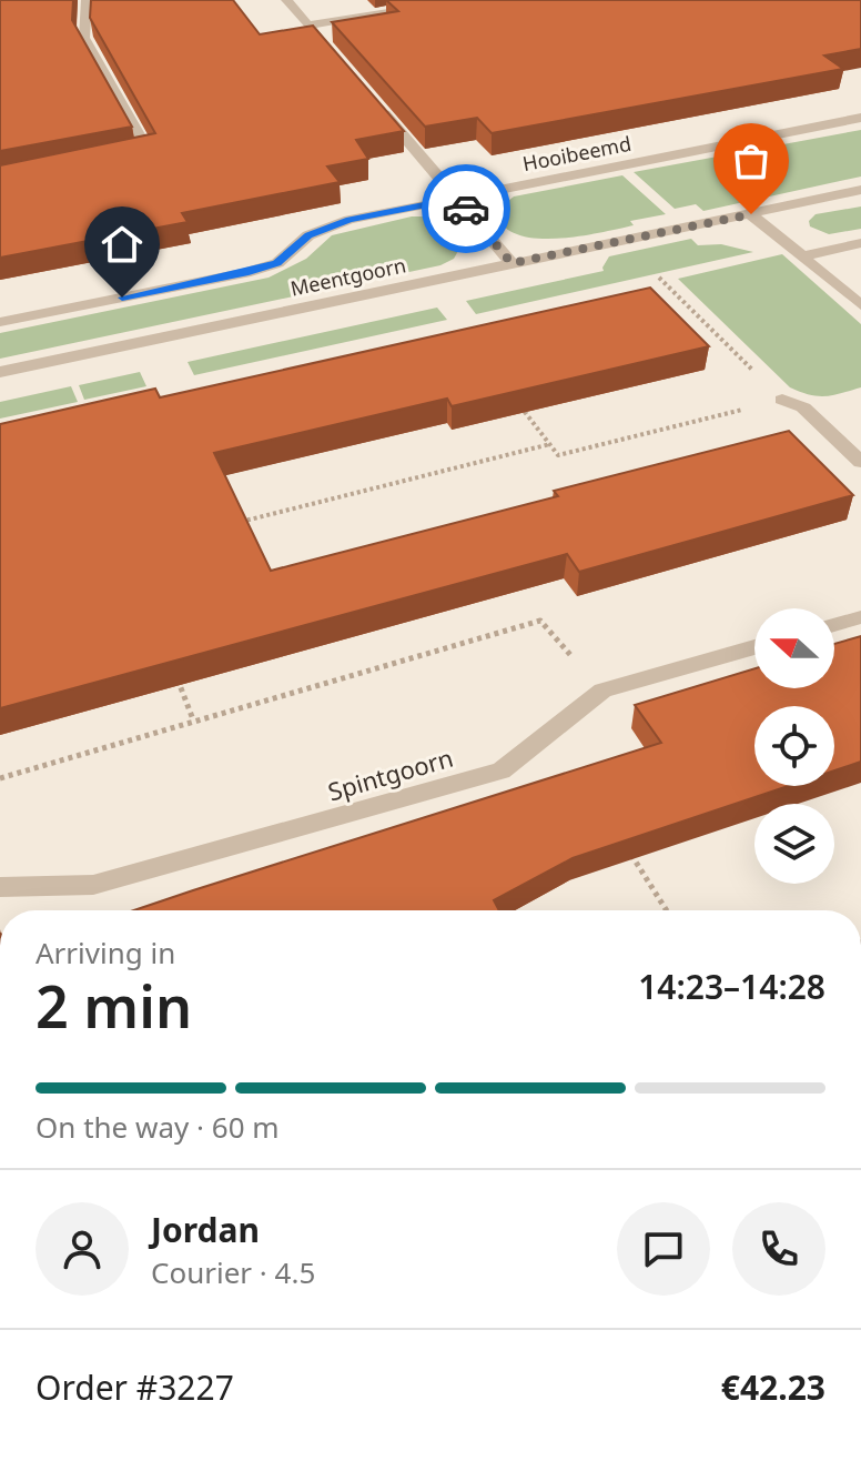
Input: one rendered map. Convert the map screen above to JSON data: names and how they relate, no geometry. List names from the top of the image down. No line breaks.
{"streets":{"street":["Hooibeemd","Meentgoorn","Spintgoorn"]},"north":"left","page":{"heading":["2 min","Arriving in","14:23–14:28"],"panel":["Jordan","Courier · 4.5","Order #3227","€42.23"],"bar":"On the way · 60 m"}}
